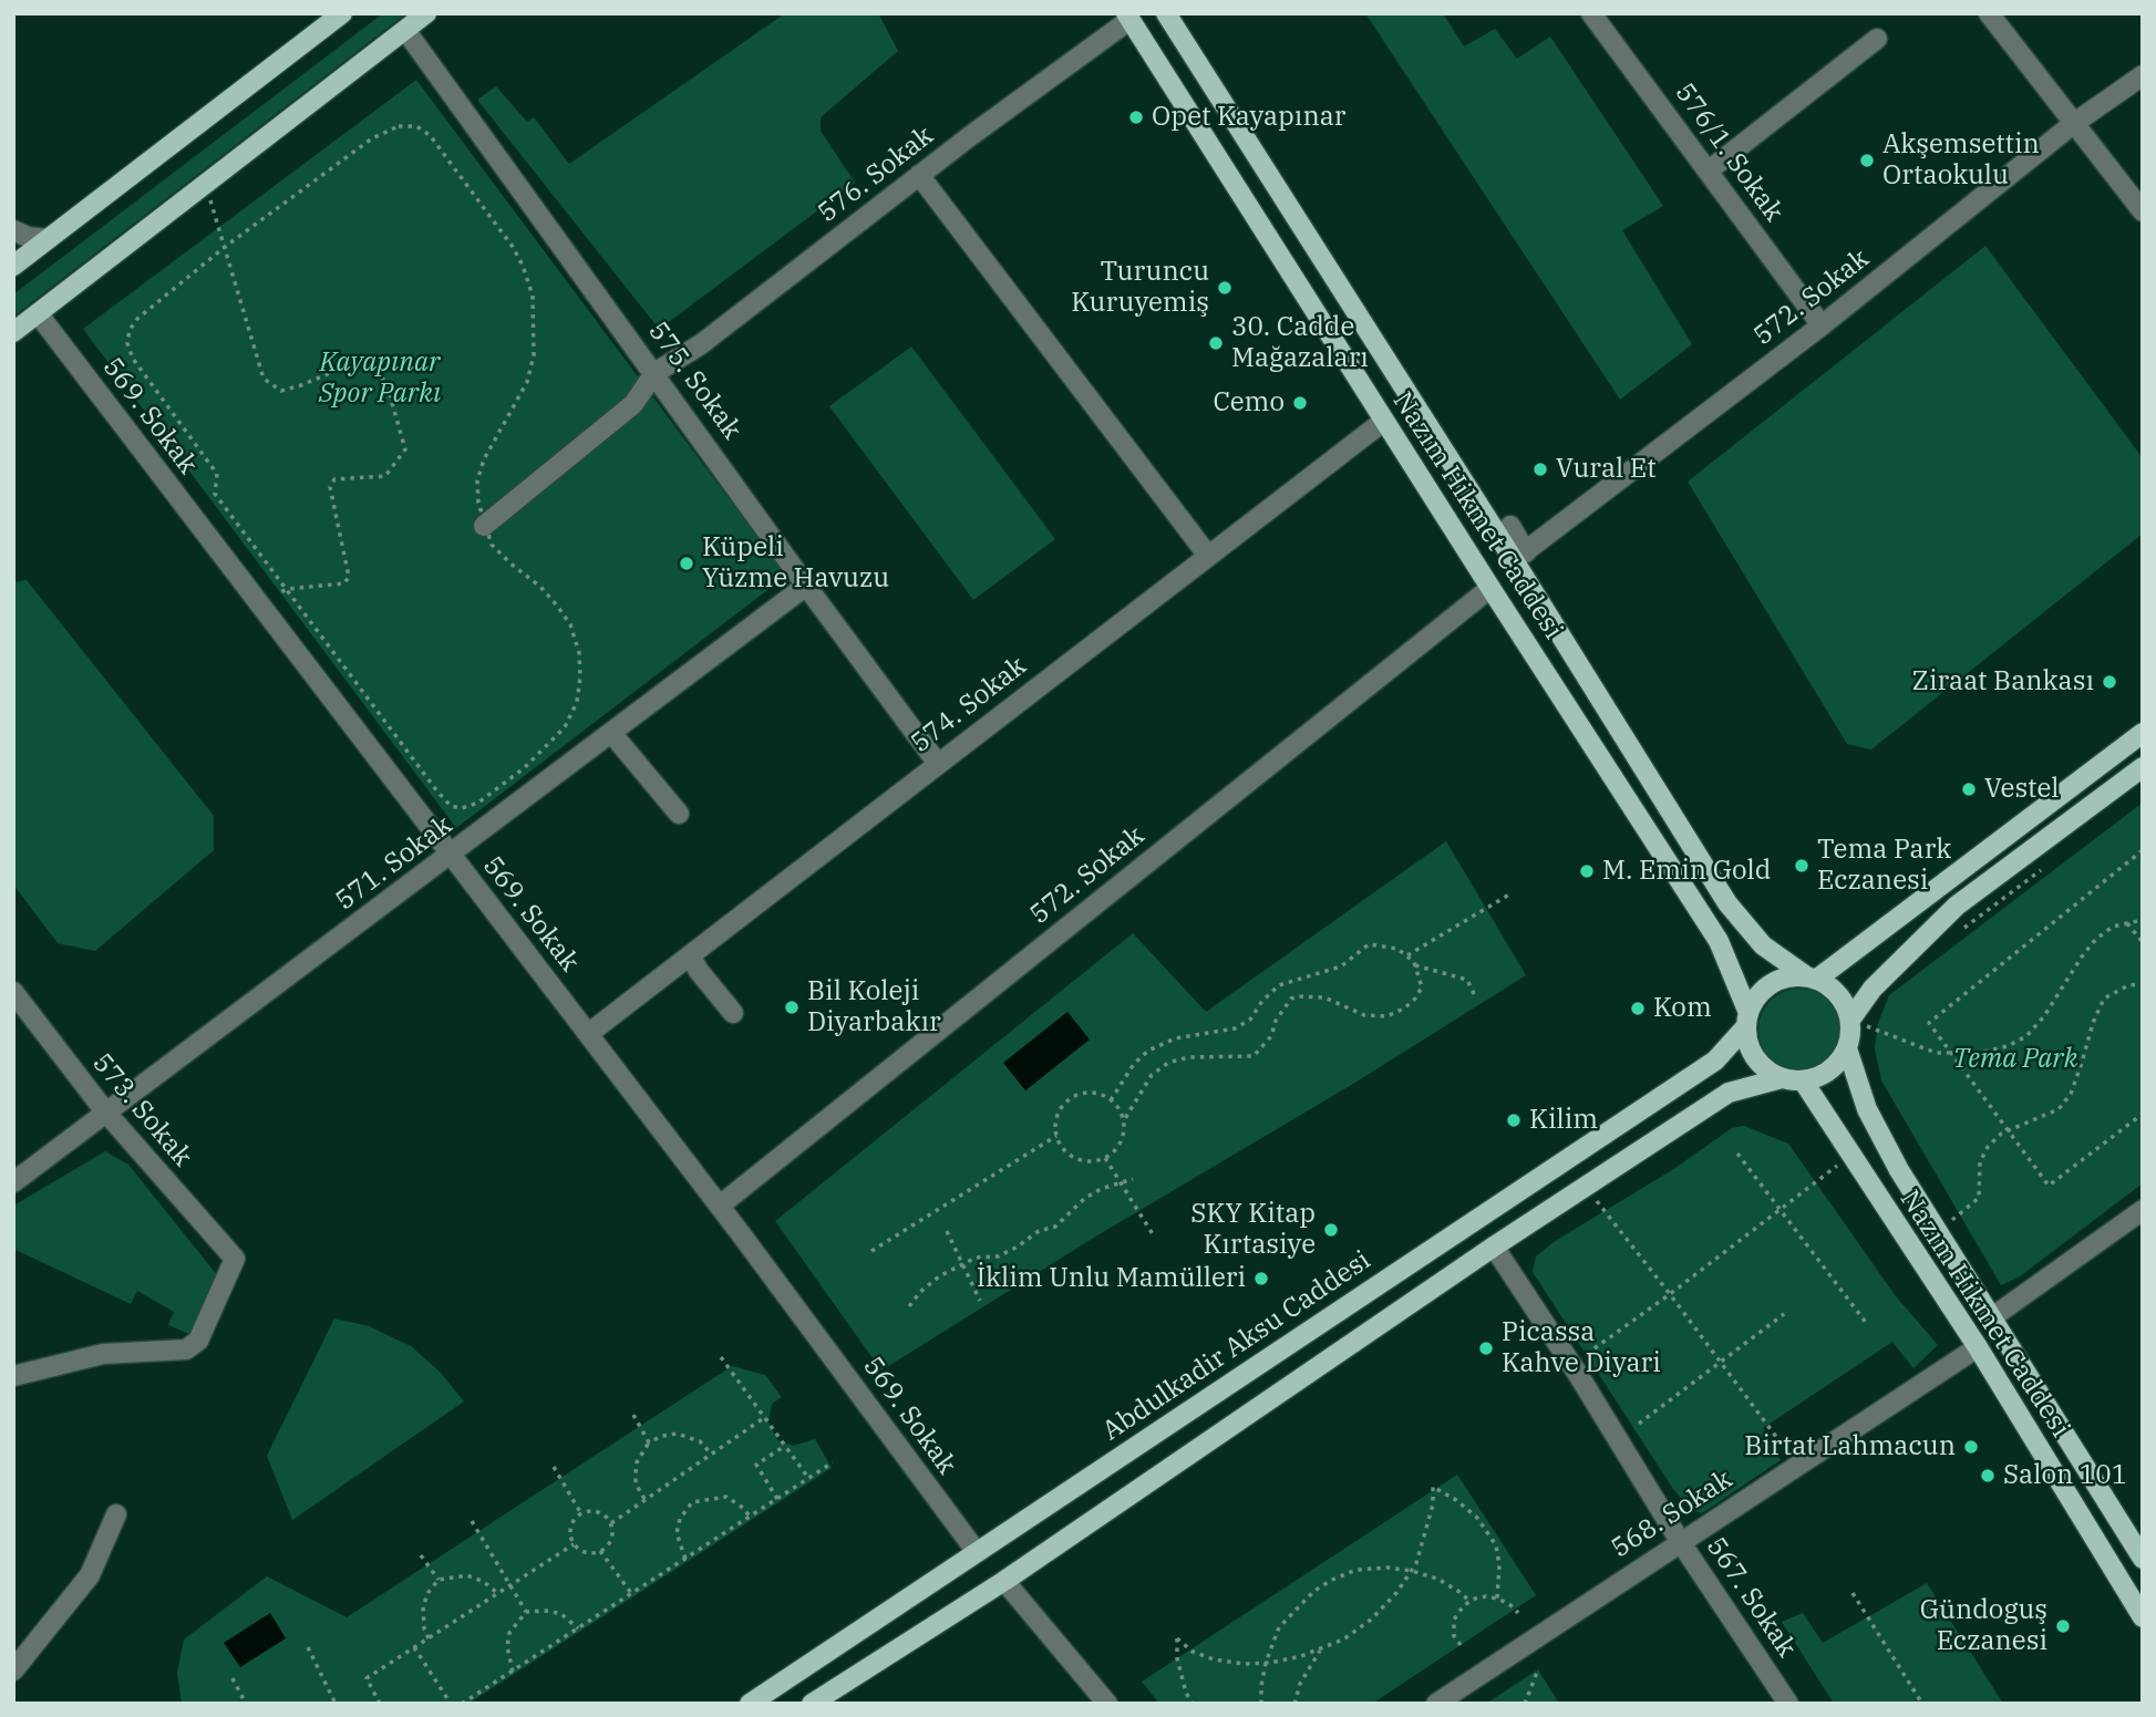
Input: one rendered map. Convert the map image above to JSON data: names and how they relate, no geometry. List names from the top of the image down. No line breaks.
{"streets":{"main road":["Nazım Hikmet Caddesi","Abdulkadir Aksu Caddesi"],"street":["576/1. Sokak","576. Sokak","572. Sokak","575. Sokak","569. Sokak","574. Sokak","571. Sokak","573. Sokak","568. Sokak","567. Sokak"]},"crossings":[["576/1. Sokak","572. Sokak"],["576. Sokak","575. Sokak"],["576. Sokak","Nazım Hikmet Caddesi"],["572. Sokak","569. Sokak"],["572. Sokak","Nazım Hikmet Caddesi"],["575. Sokak","574. Sokak"],["575. Sokak","571. Sokak"],["569. Sokak","574. Sokak"],["569. Sokak","571. Sokak"],["569. Sokak","Abdulkadir Aksu Caddesi"],["Nazım Hikmet Caddesi","574. Sokak"],["Nazım Hikmet Caddesi","Abdulkadir Aksu Caddesi"],["Nazım Hikmet Caddesi","568. Sokak"],["571. Sokak","573. Sokak"],["568. Sokak","567. Sokak"]],"parks":["Kayapınar Spor Parkı","Tema Park"],"places":["Opet Kayapınar","Akşemsettin Ortaokulu","Turuncu Kuruyemiş","30. Cadde Mağazaları","Cemo","Vural Et","Küpeli Yüzme Havuzu","Ziraat Bankası","Vestel","Tema Park Eczanesi","M. Emin Gold","Bil Koleji Diyarbakır","Kom","Kilim","SKY Kitap Kırtasiye","İklim Unlu Mamülleri","Picassa Kahve Diyari","Birtat Lahmacun","Salon 101","Gündoguş Eczanesi"]}
